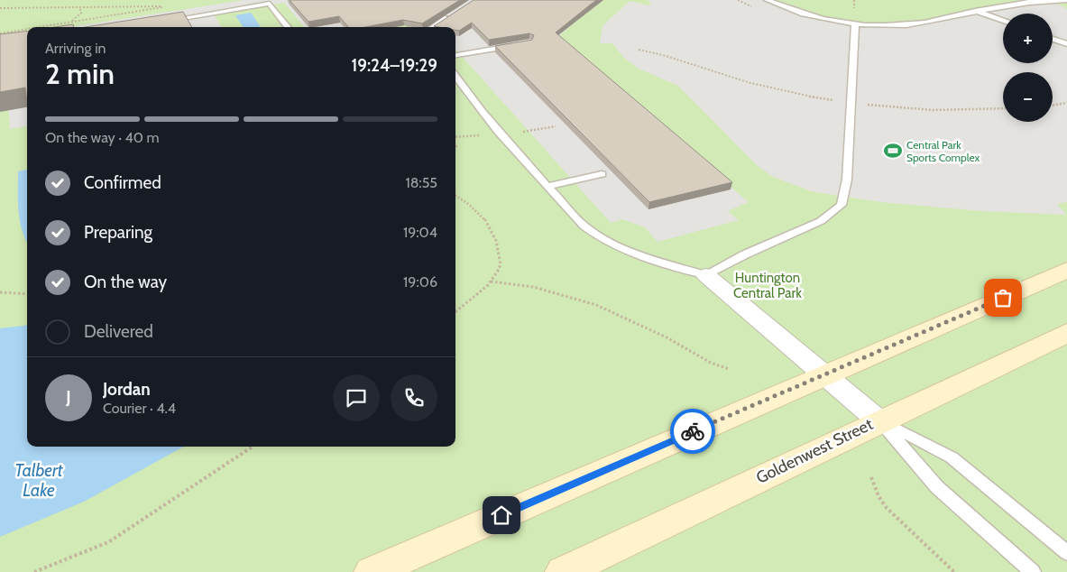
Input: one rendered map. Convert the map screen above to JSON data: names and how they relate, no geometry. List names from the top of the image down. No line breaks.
{"streets":{"main road":["Goldenwest Street"]},"water":["Talbert Lake"],"parks":["Huntington Central Park"],"places":{"sports":["Central Park Sports Complex"]},"page":{"map_buttons":["+","−"],"heading":["2 min","Arriving in","19:24–19:29"],"panel":["Jordan","Courier · 4.4"],"bar":"On the way · 40 m","list":[["Confirmed","18:55"],["Preparing","19:04"],["On the way","19:06"],"Delivered"],"round":"J"}}
